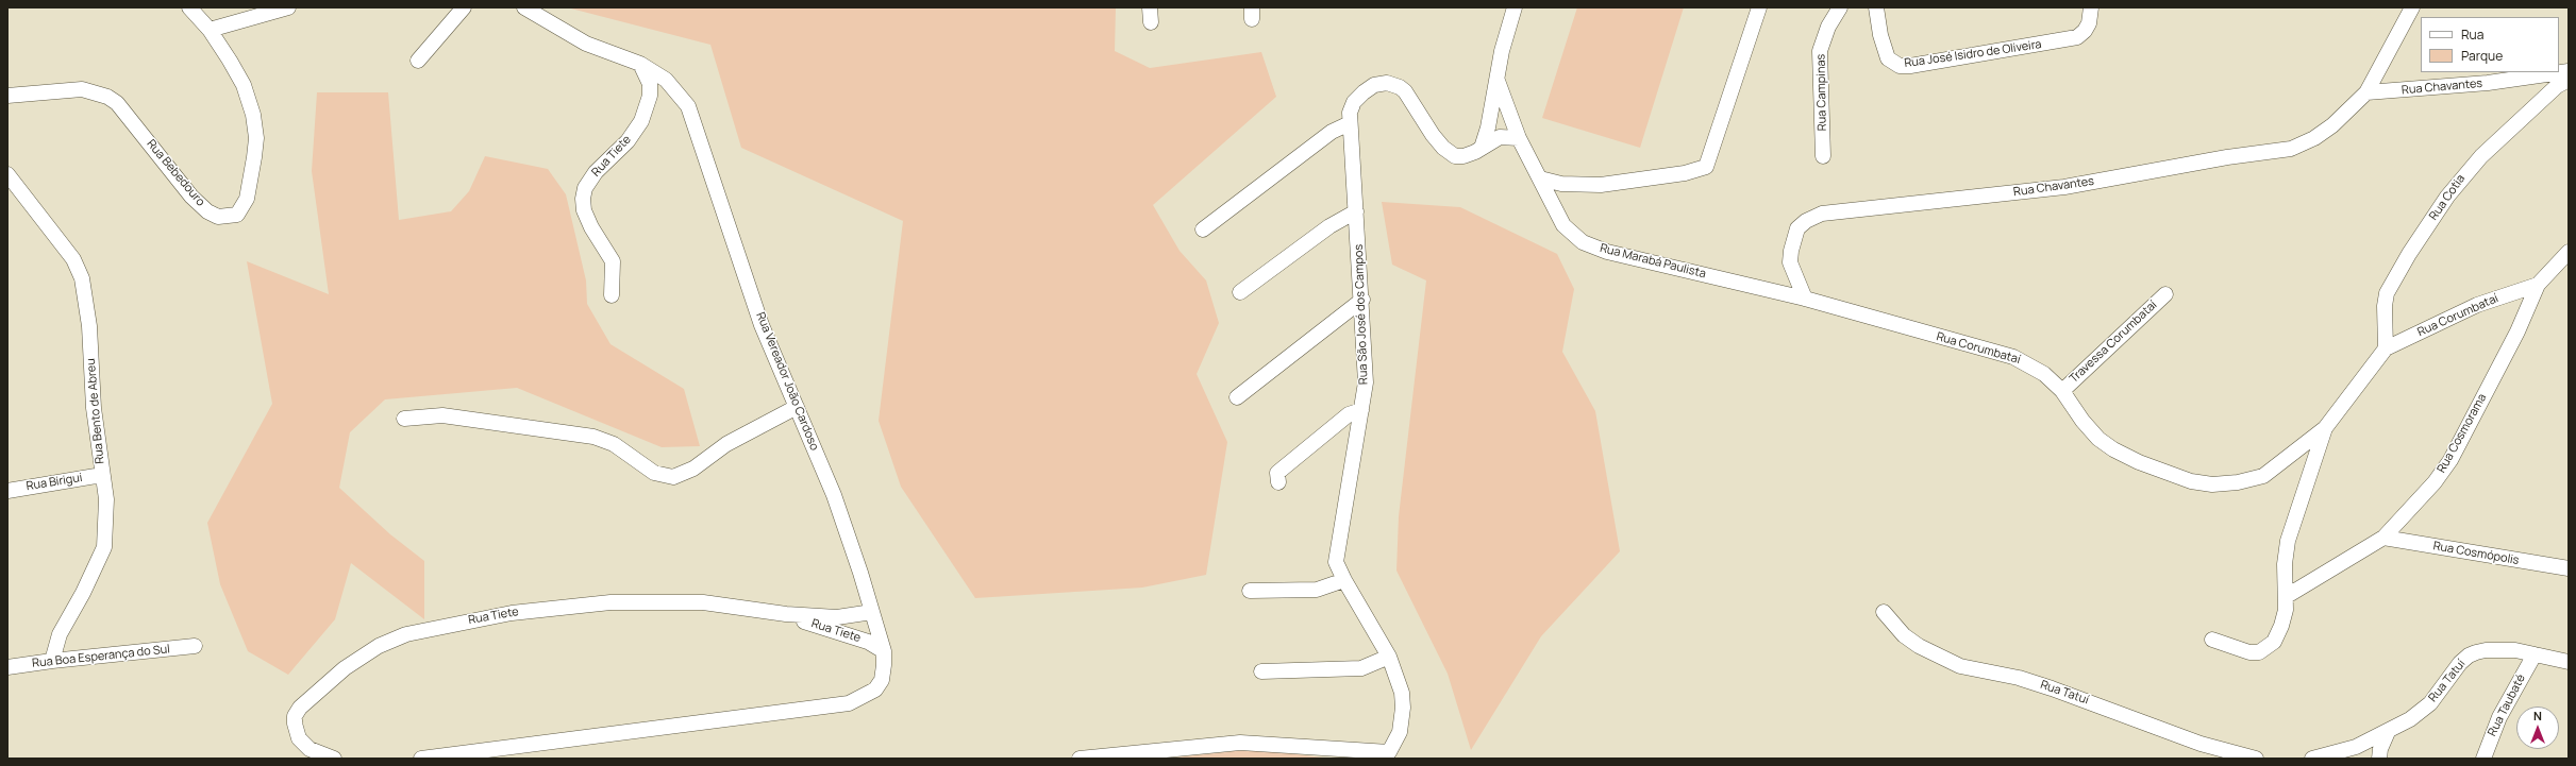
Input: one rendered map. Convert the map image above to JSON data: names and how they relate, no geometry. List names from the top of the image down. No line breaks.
{"streets":{"street":["Rua José Isidro de Oliveira","Rua Chavantes","Rua Campinas","Rua Tiete","Rua Bebedouro","Rua Cotia","Rua Marabá Paulista","Rua São José dos Campos","Rua Corumbataí","Travessa Corumbataí","Rua Vereador João Cardoso","Rua Bento de Abreu","Rua Cosmorama","Rua Birigui","Rua Cosmópolis","Rua Boa Esperança do Sul","Rua Tatuí","Rua Taubaté"]},"crossings":[["Rua Chavantes","Rua Marabá Paulista"],["Rua Chavantes","Rua Corumbataí"],["Rua Tiete","Rua Vereador João Cardoso"],["Rua Cotia","Rua Corumbataí"],["Rua Marabá Paulista","Rua São José dos Campos"],["Rua Marabá Paulista","Rua Corumbataí"],["Rua Corumbataí","Travessa Corumbataí"],["Rua Corumbataí","Rua Cosmorama"],["Rua Bento de Abreu","Rua Birigui"],["Rua Bento de Abreu","Rua Boa Esperança do Sul"],["Rua Cosmorama","Rua Cosmópolis"],["Rua Tatuí","Rua Taubaté"]],"legend":["Rua","Parque"],"north":"top"}
